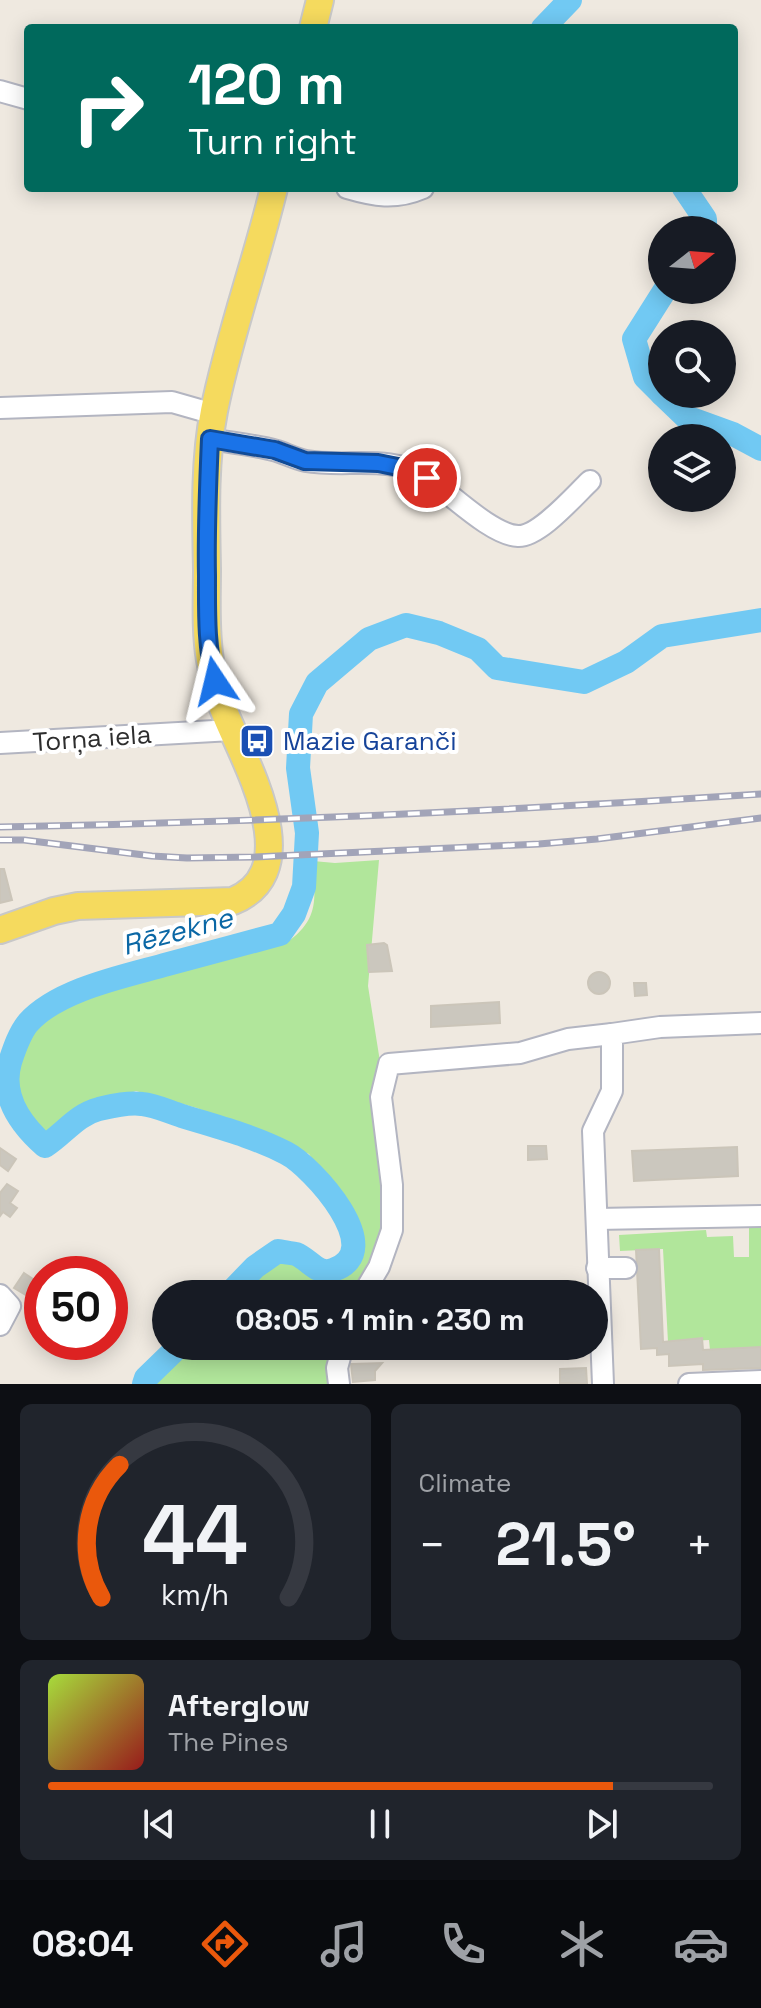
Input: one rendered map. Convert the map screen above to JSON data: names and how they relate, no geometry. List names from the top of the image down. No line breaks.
{"streets":{"street":["Torņa iela"]},"water":["Rēzekne"],"places":{"bus stop":["Mazie Garanči"]},"north":"right","page":{"turn":["120 m","Turn right"],"limit":"50","trip":"08:05 · 1 min · 230 m","tile":"Climate","heat":["−","21.5°","+"],"song":["Afterglow","The Pines"],"tabs":"08:04","gauge":["44","km/h"]}}
